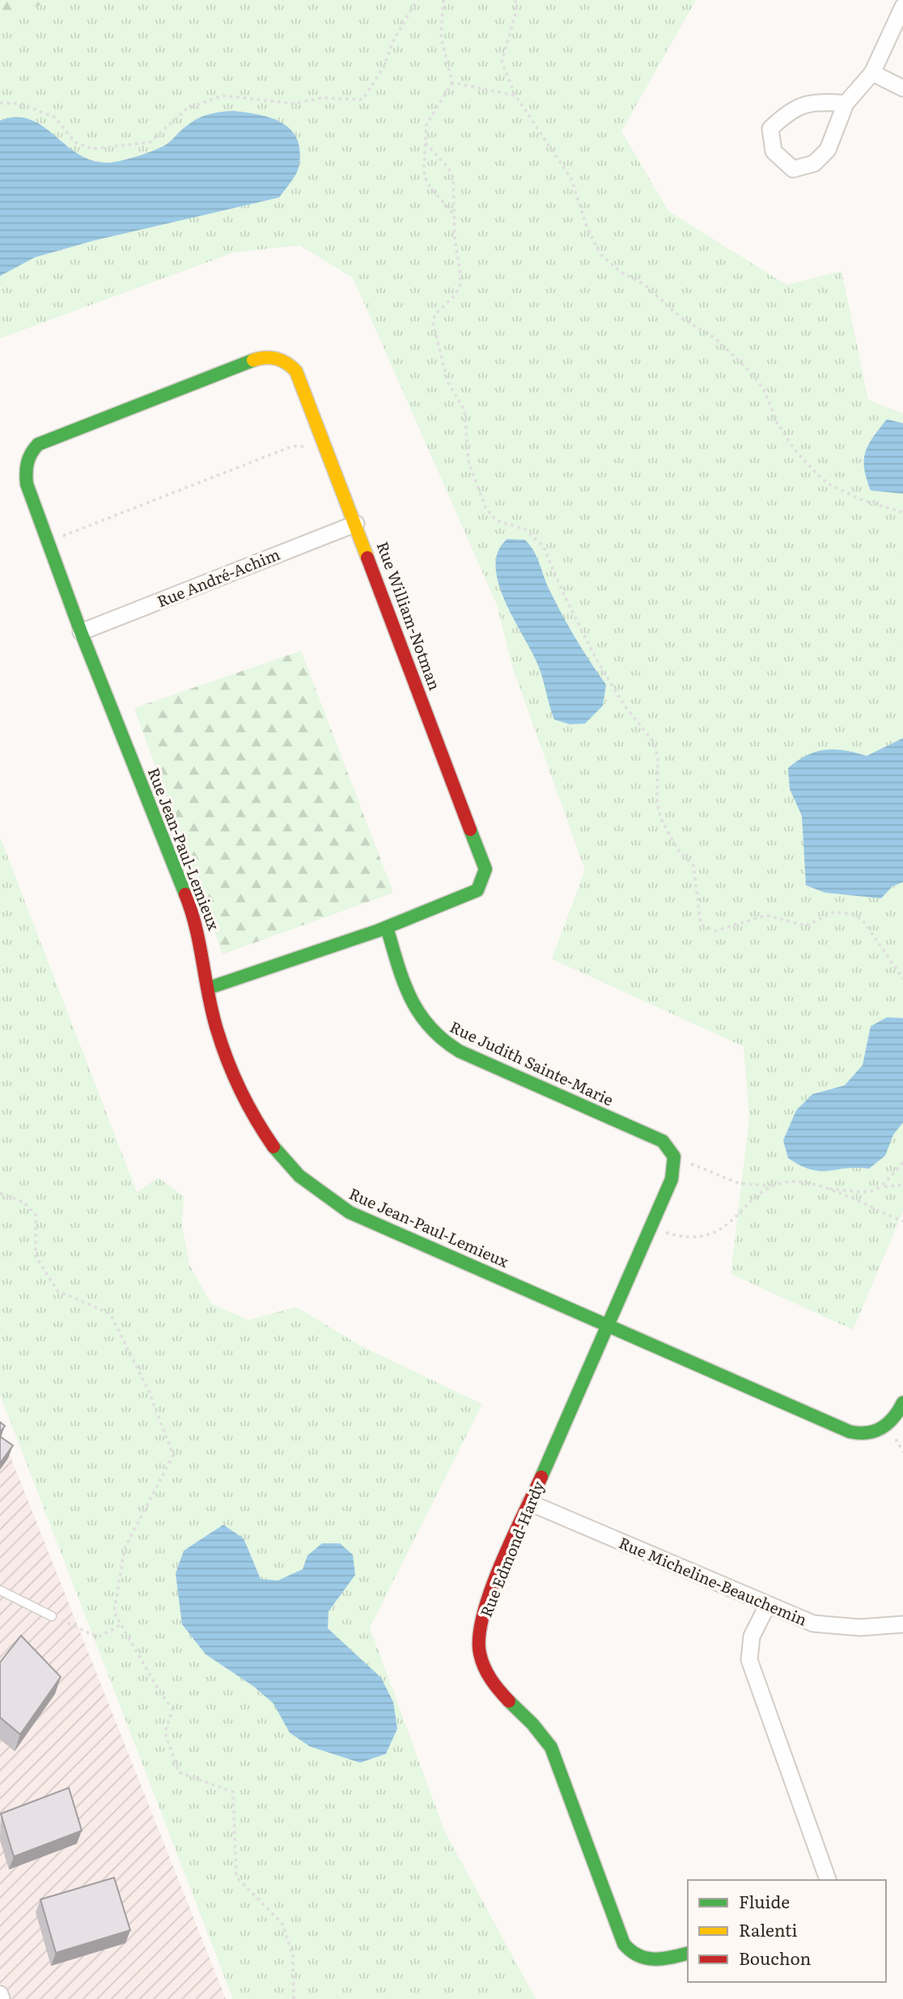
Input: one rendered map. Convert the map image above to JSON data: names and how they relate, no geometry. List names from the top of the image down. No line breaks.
{"streets":{"street":["Rue André-Achim","Rue William-Notman","Rue Jean-Paul-Lemieux","Rue Judith Sainte-Marie","Rue Edmond-Hardy","Rue Micheline-Beauchemin"]},"crossings":[["Rue André-Achim","Rue William-Notman"],["Rue André-Achim","Rue Jean-Paul-Lemieux"],["Rue William-Notman","Rue Jean-Paul-Lemieux"],["Rue William-Notman","Rue Judith Sainte-Marie"],["Rue Jean-Paul-Lemieux","Rue Edmond-Hardy"],["Rue Judith Sainte-Marie","Rue Edmond-Hardy"],["Rue Edmond-Hardy","Rue Micheline-Beauchemin"]],"legend":["Fluide","Ralenti","Bouchon"]}
